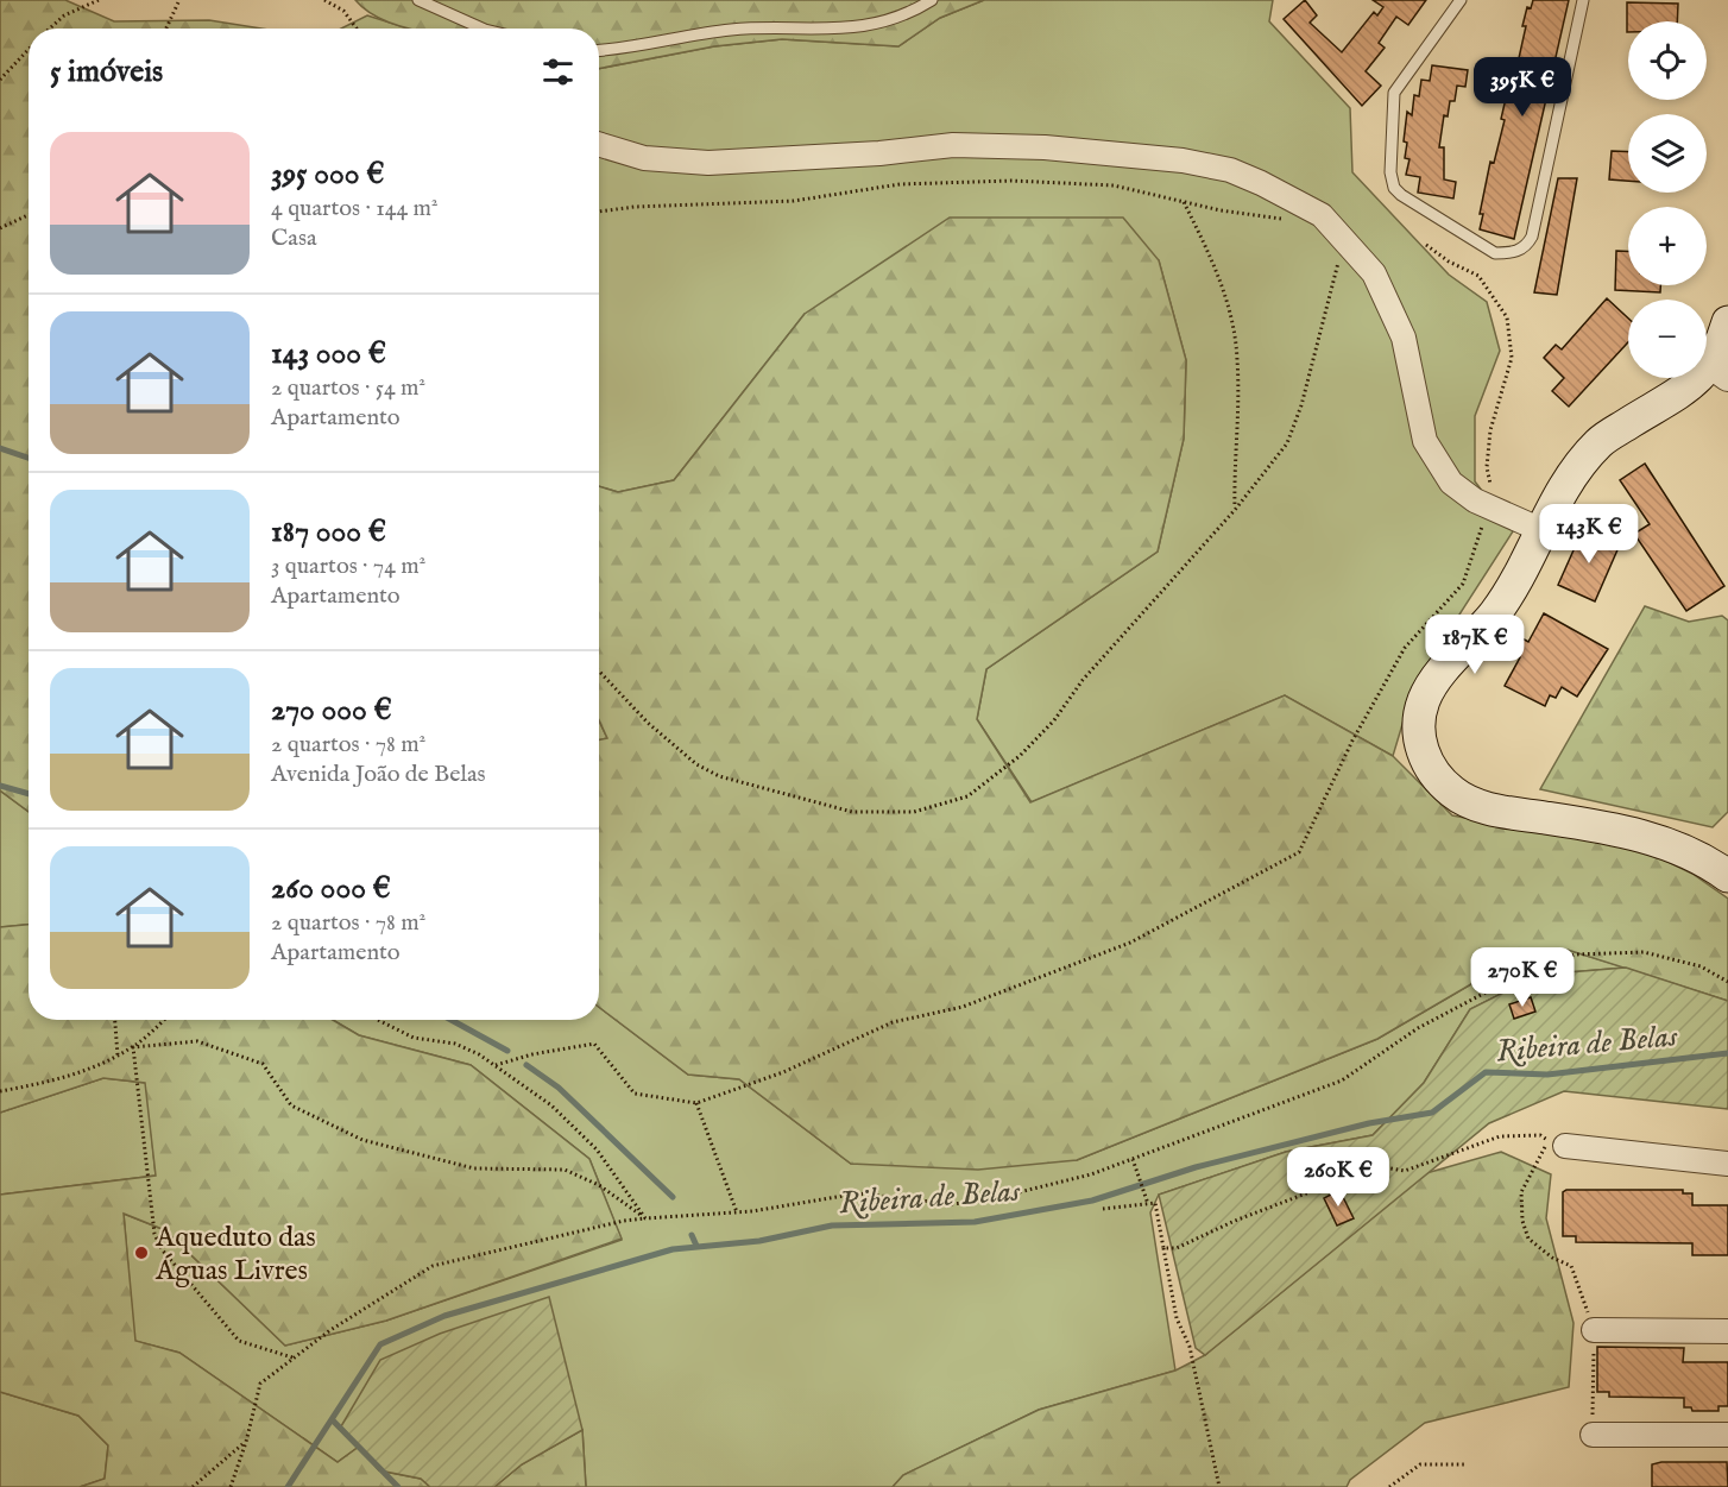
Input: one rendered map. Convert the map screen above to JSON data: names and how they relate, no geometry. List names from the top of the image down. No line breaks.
{"water":["Ribeira de Belas"],"places":["Aqueduto das Águas Livres"],"page":{"map_buttons":["+","−"],"heading":"5 imóveis","price":["395K €","143K €","187K €","270K €","260K €"],"list":[{"name":"395 000 €","note":"4 quartos · 144 m² · Casa"},{"name":"143 000 €","note":"2 quartos · 54 m² · Apartamento"},{"name":"187 000 €","note":"3 quartos · 74 m² · Apartamento"},{"name":"270 000 €","note":"2 quartos · 78 m² · Avenida João de Belas"},{"name":"260 000 €","note":"2 quartos · 78 m² · Apartamento"}]}}
